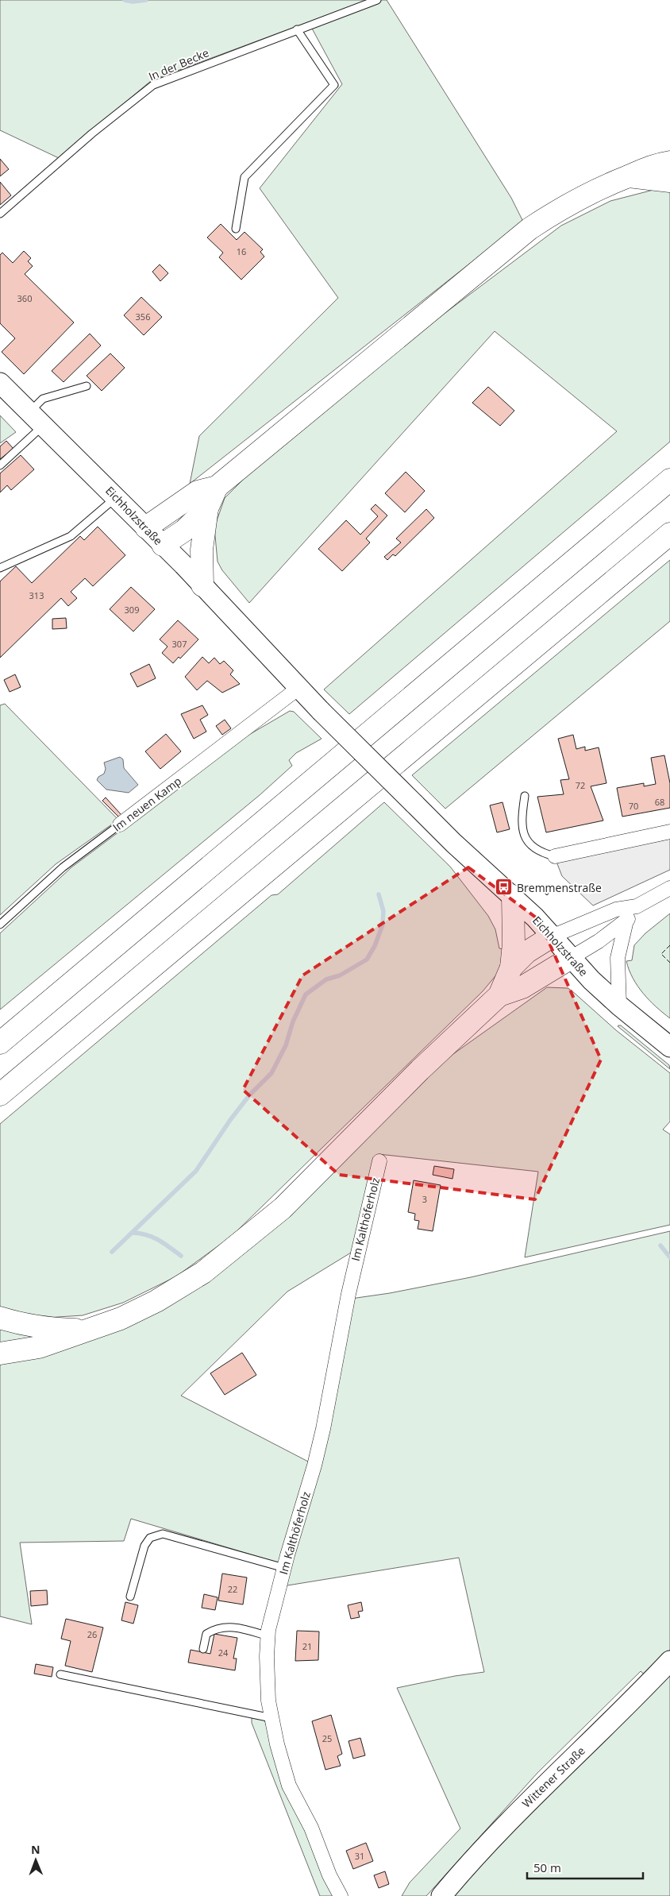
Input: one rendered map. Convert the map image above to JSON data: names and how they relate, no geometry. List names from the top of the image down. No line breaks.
{"streets":{"main road":["Eichholzstraße","Wittener Straße"],"street":["Im neuen Kamp","Im Kalthöferholz"],"lane":["In der Becke"]},"crossings":[["Eichholzstraße","Im neuen Kamp"]],"places":{"bus stop":["Bremmenstraße"]},"house_numbers":["16","360","356","313","309","307","72","68","70","3","22","26","21","24","25","31"],"scale_bar":"50 m","north":"top"}
